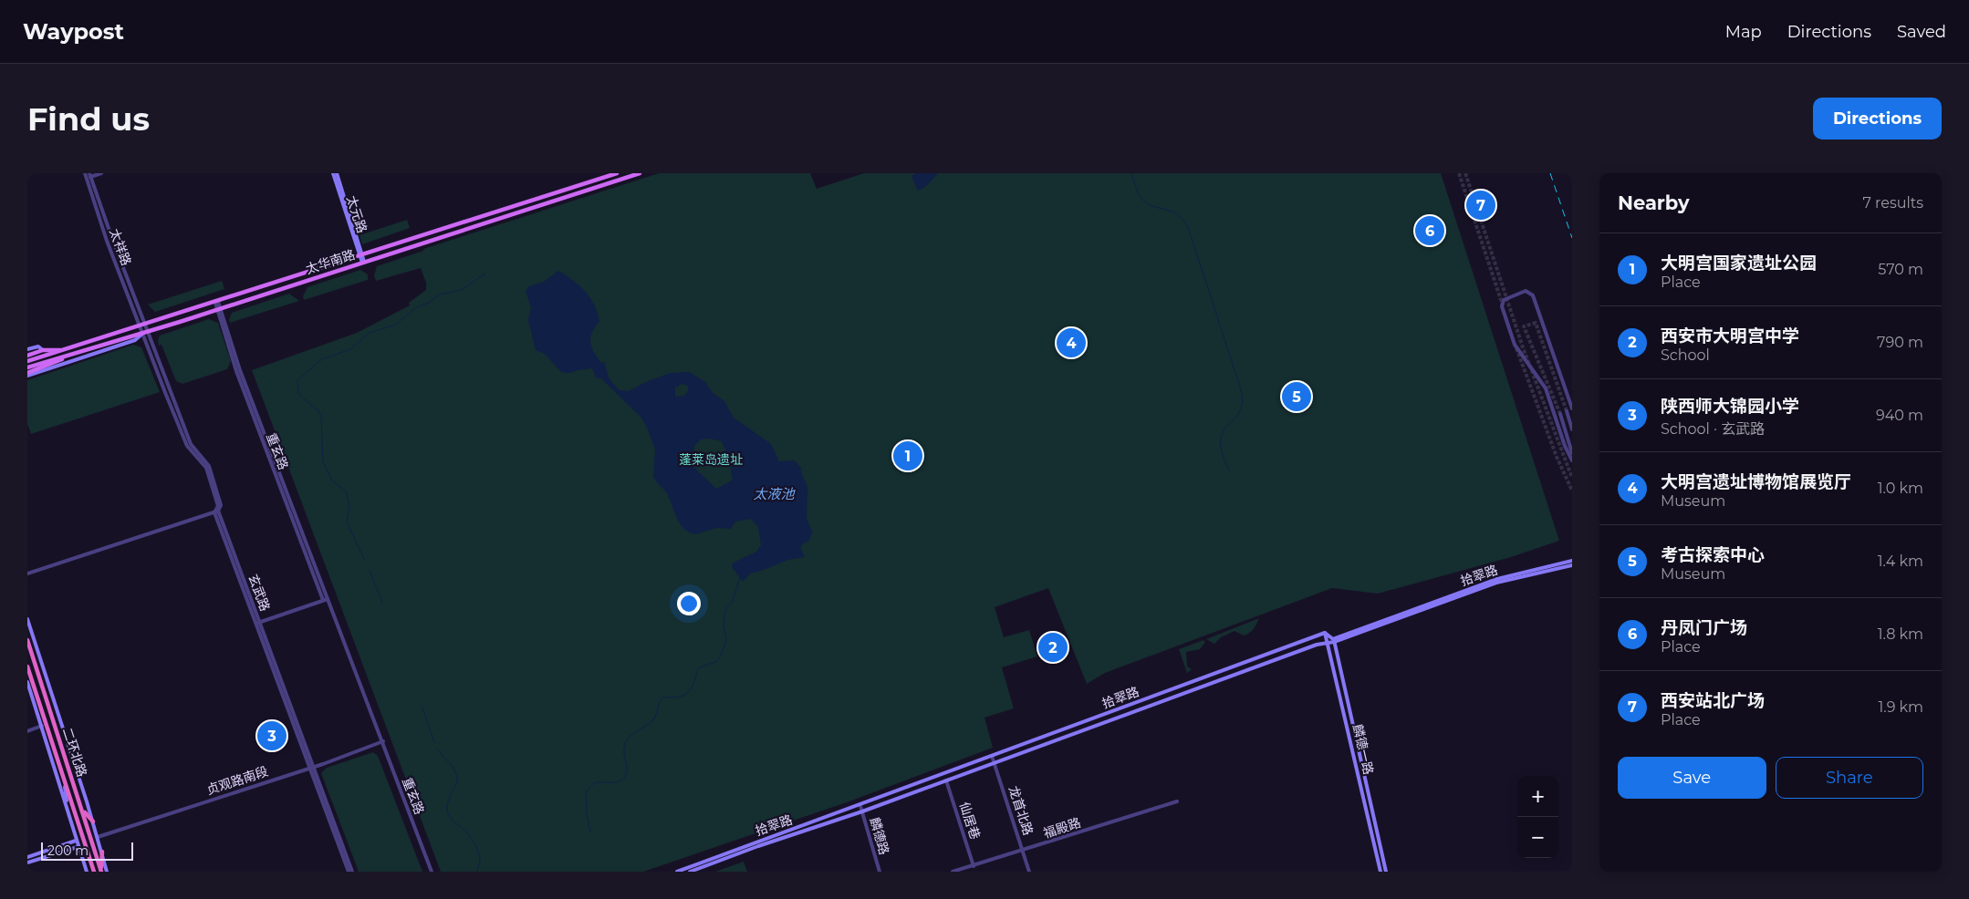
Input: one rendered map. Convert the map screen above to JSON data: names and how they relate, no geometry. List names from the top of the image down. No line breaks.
{"streets":{"highway":["二环北路"],"main road":["太元路","太华南路","拾翠路","麟德一路"],"street":["太祥路","重玄路","玄武路","贞观路南段","龙首北路","仙居巷","福殿路","麟德路"]},"crossings":[["太元路","太华南路"],["太祥路","太华南路"],["太祥路","玄武路"],["太华南路","重玄路"],["太华南路","玄武路"],["重玄路","贞观路南段"],["拾翠路","麟德一路"],["拾翠路","龙首北路"],["拾翠路","仙居巷"],["拾翠路","麟德路"],["玄武路","贞观路南段"],["龙首北路","福殿路"],["仙居巷","福殿路"]],"water":["太液池"],"parks":["蓬莱岛遗址"],"scale_bar":"200 m","page":{"header":"Waypost","nav":["Map","Directions","Saved"],"buttons":["Directions",["Save","Share"]],"title":"Find us","heading":["Nearby","7 results"],"pins":["7","6","4","5","1","2","3"],"list":[{"mark":"1","name":"大明宫国家遗址公园","note":"Place","value":"570 m"},{"mark":"2","name":"西安市大明宫中学","note":"School","value":"790 m"},{"mark":"3","name":"陕西师大锦园小学","note":"School · 玄武路","value":"940 m"},{"mark":"4","name":"大明宫遗址博物馆展览厅","note":"Museum","value":"1.0 km"},{"mark":"5","name":"考古探索中心","note":"Museum","value":"1.4 km"},{"mark":"6","name":"丹凤门广场","note":"Place","value":"1.8 km"},{"mark":"7","name":"西安站北广场","note":"Place","value":"1.9 km"}],"map_buttons":["+","−"],"scale":"200 m"}}
